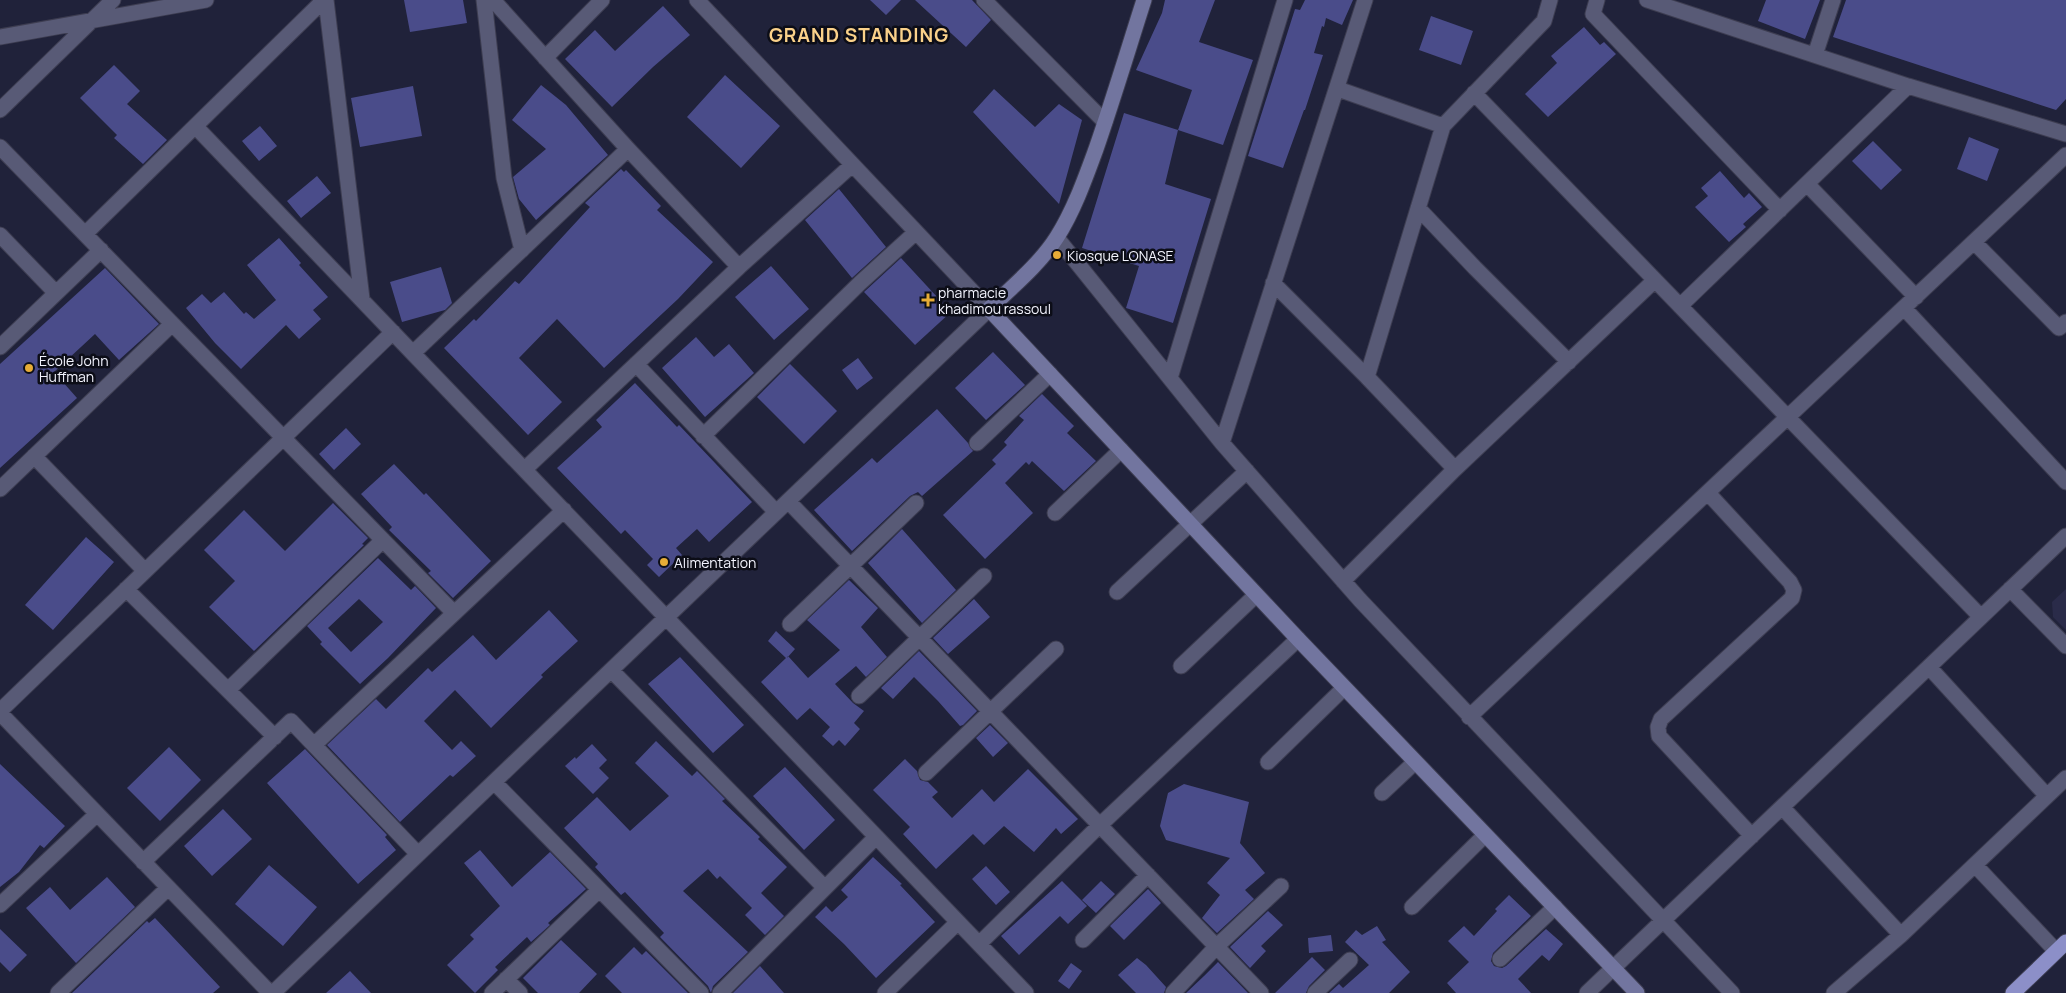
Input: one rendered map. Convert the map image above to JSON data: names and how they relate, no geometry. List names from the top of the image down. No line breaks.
{"districts":["GRAND STANDING"],"places":{"other":["Kiosque LONASE","École John Huffman","Alimentation"],"health":["pharmacie khadimou rassoul"]}}
